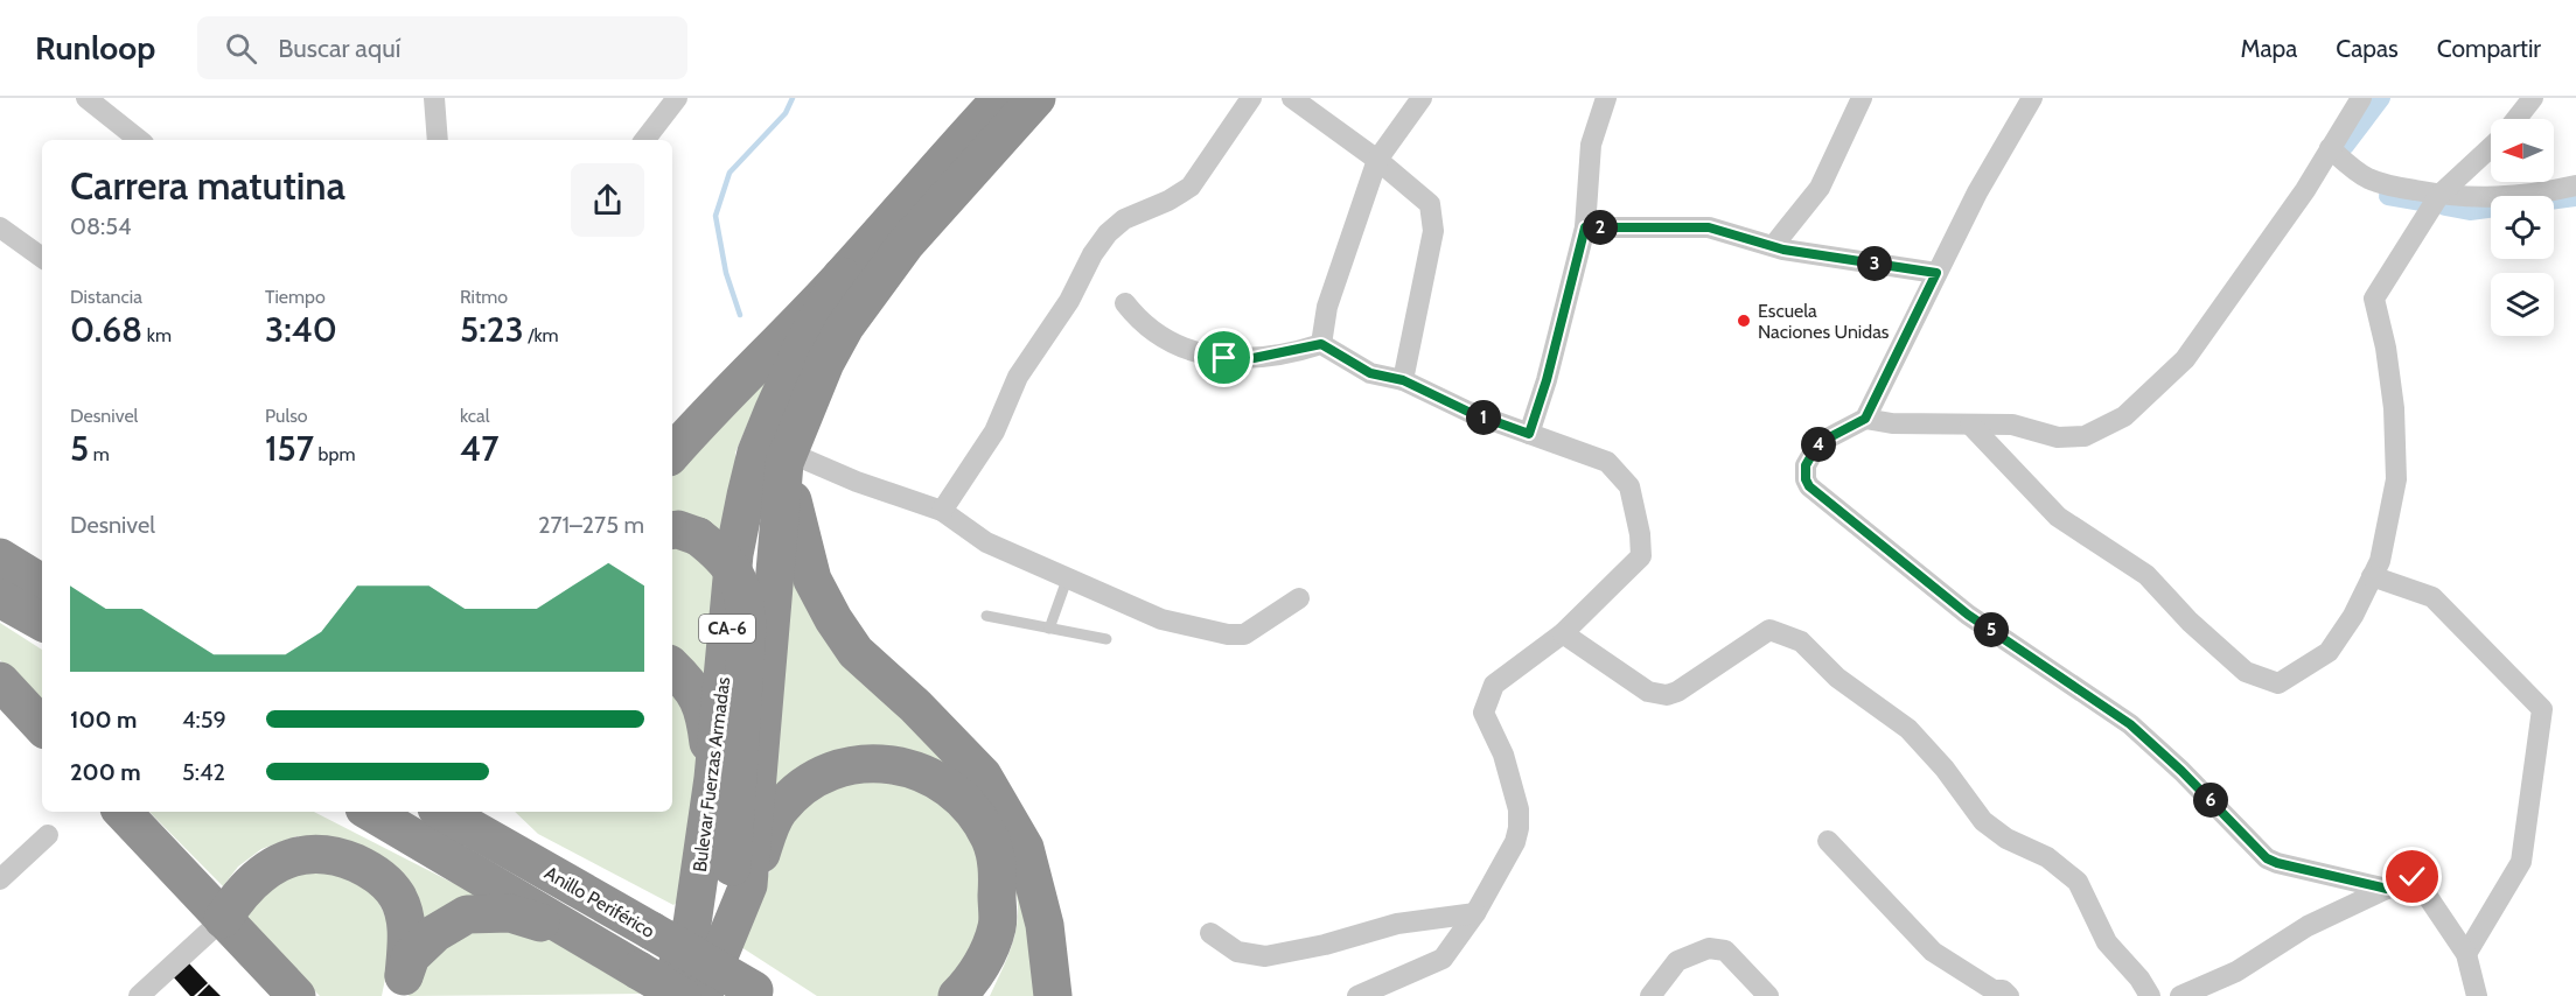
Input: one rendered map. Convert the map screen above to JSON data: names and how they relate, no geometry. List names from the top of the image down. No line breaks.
{"streets":{"highway":["CA-6","Bulevar Fuerzas Armadas","Anillo Periférico"]},"crossings":[["CA-6","Bulevar Fuerzas Armadas"]],"places":["Escuela Naciones Unidas"],"north":"left","page":{"header":"Runloop","search":"Buscar aquí","nav":["Mapa","Capas","Compartir"],"heading":["Carrera matutina","08:54"],"pins":["2","3","1","4","5","6"],"stats":[["Distancia","0.68 km"],["Tiempo","3:40"],["Ritmo","5:23 /km"],["Desnivel","5 m"],["Pulso","157 bpm"],["kcal","47"]],"chart":["Desnivel","271–275 m"],"list":[{"name":"100 m","note":"4:59"},{"name":"200 m","note":"5:42"}]}}
